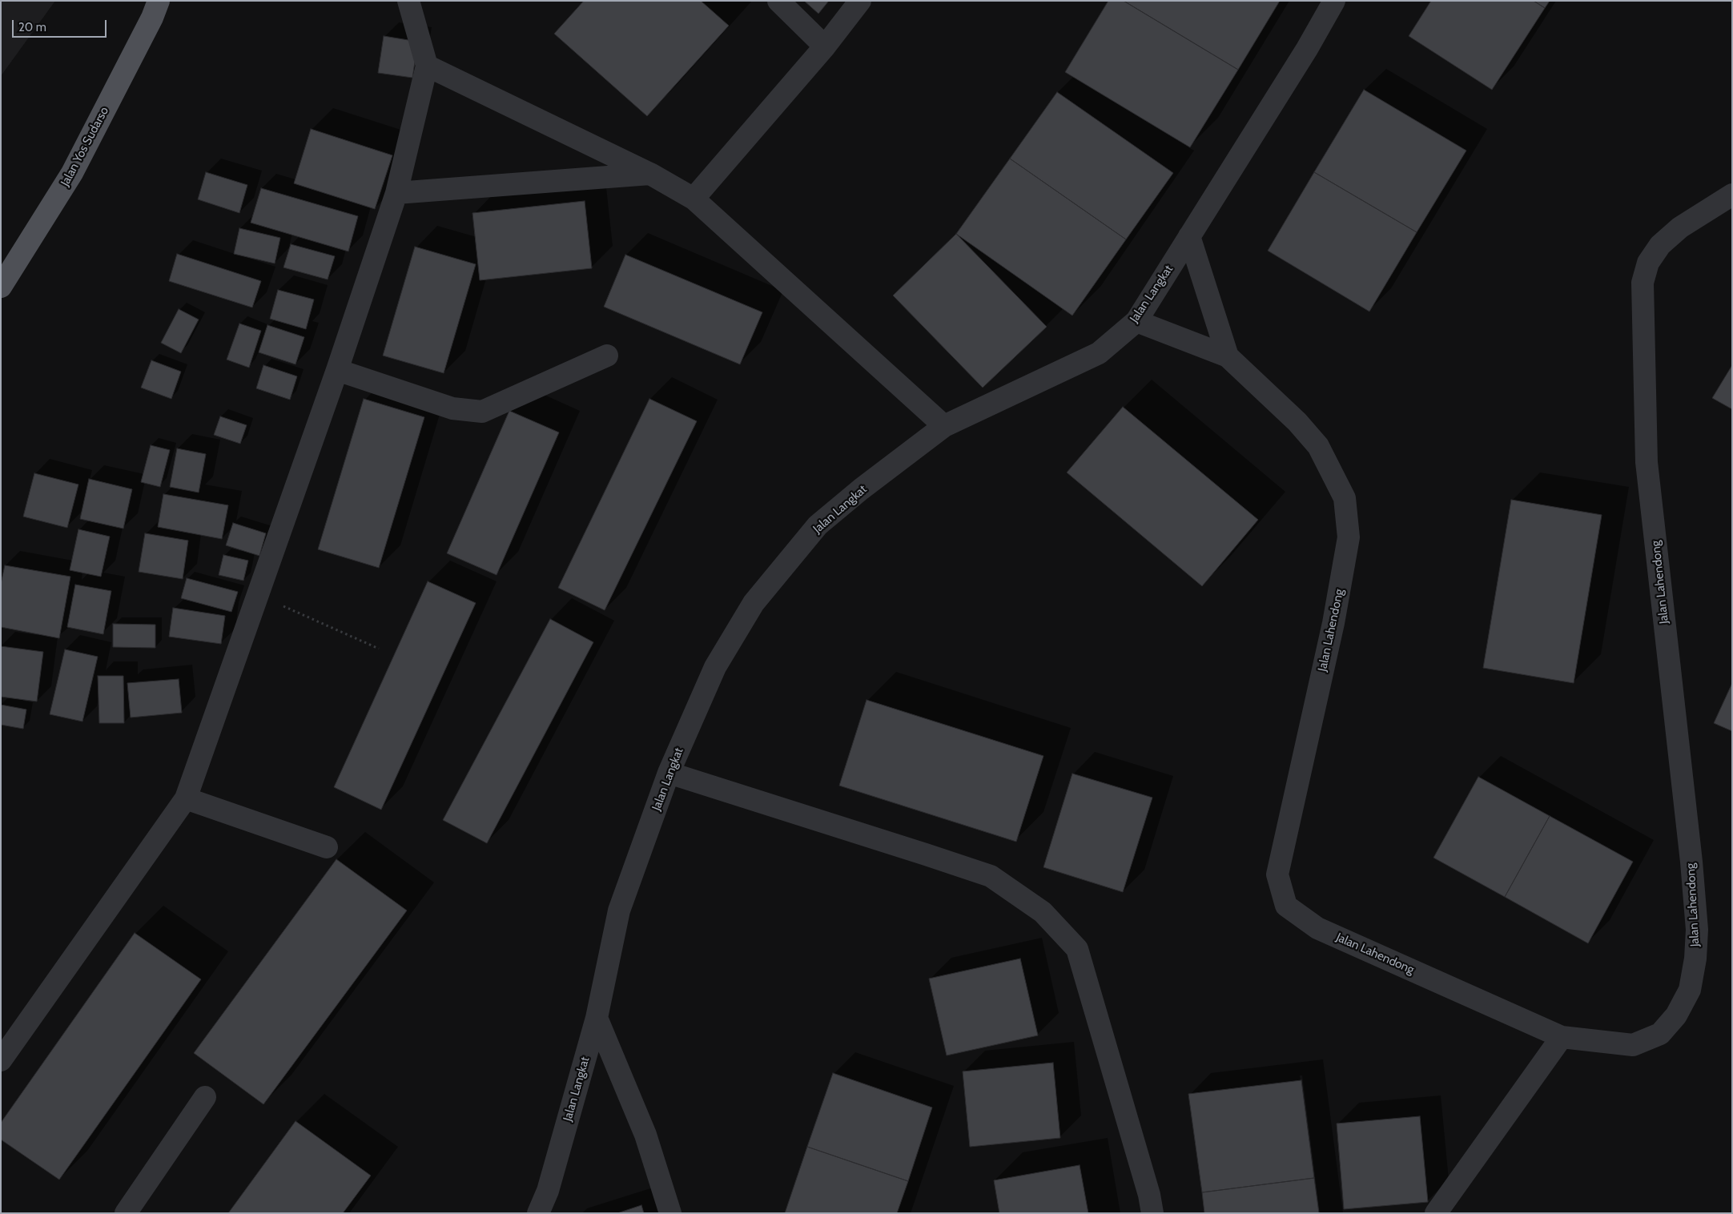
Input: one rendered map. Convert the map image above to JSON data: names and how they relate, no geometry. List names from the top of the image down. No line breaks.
{"streets":{"main road":["Jalan Yos Sudarso"],"street":["Jalan Langkat","Jalan Lahendong"]},"scale_bar":"20 m"}
